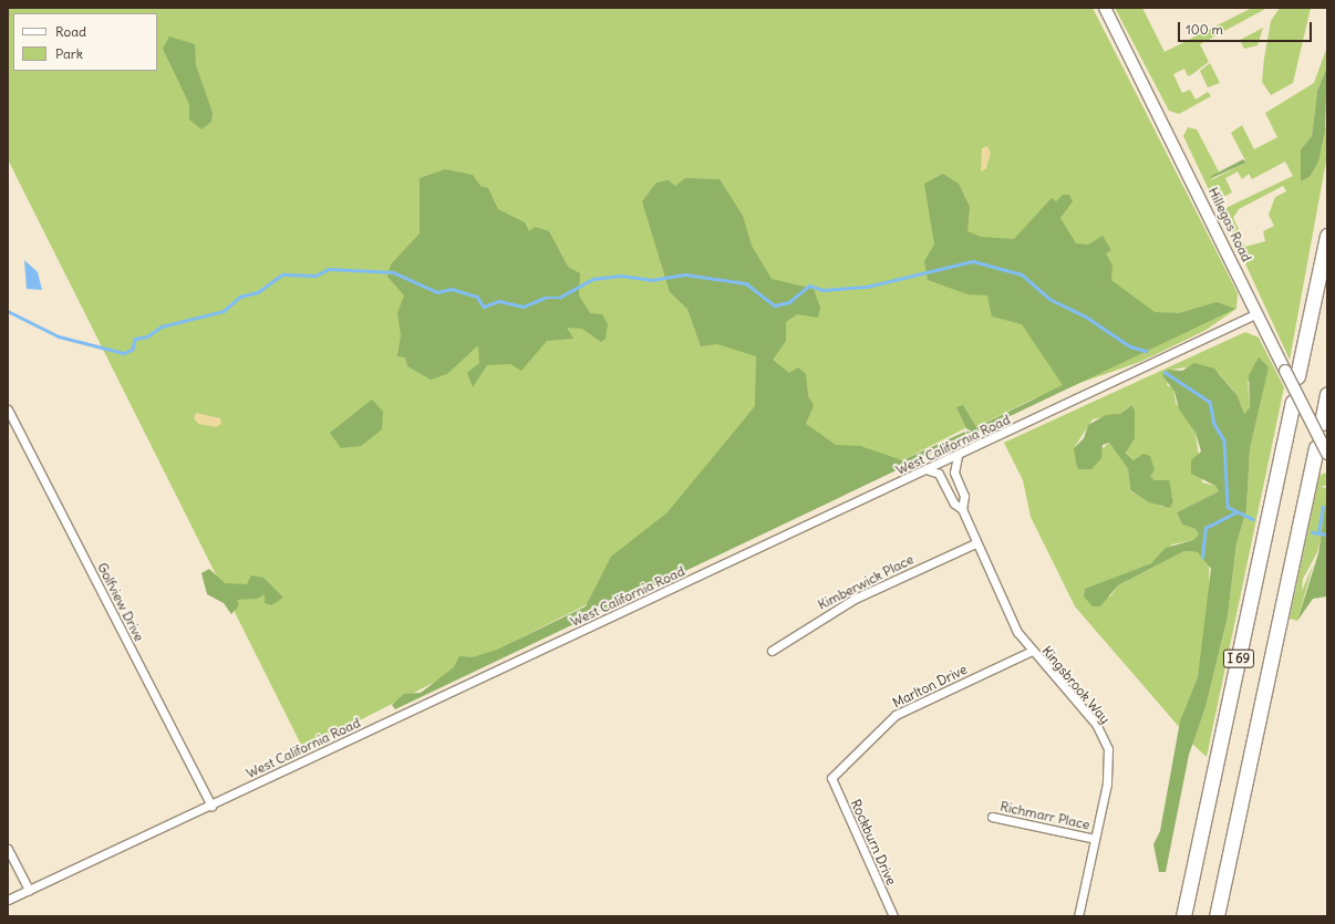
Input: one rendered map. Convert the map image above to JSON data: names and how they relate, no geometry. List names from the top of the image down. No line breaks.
{"streets":{"highway":["I 69"],"main road":["Hillegas Road"],"street":["West California Road","Kimberwick Place","Golfview Drive","Kingsbrook Way","Marlton Drive","Richmarr Place","Rockburn Drive"]},"crossings":[["Hillegas Road","West California Road"],["Hillegas Road","I 69"],["West California Road","Golfview Drive"],["West California Road","Kingsbrook Way"],["Kimberwick Place","Kingsbrook Way"],["Kingsbrook Way","Marlton Drive"],["Kingsbrook Way","Richmarr Place"],["Marlton Drive","Rockburn Drive"]],"legend":["Road","Park"],"scale_bar":"100 m"}
